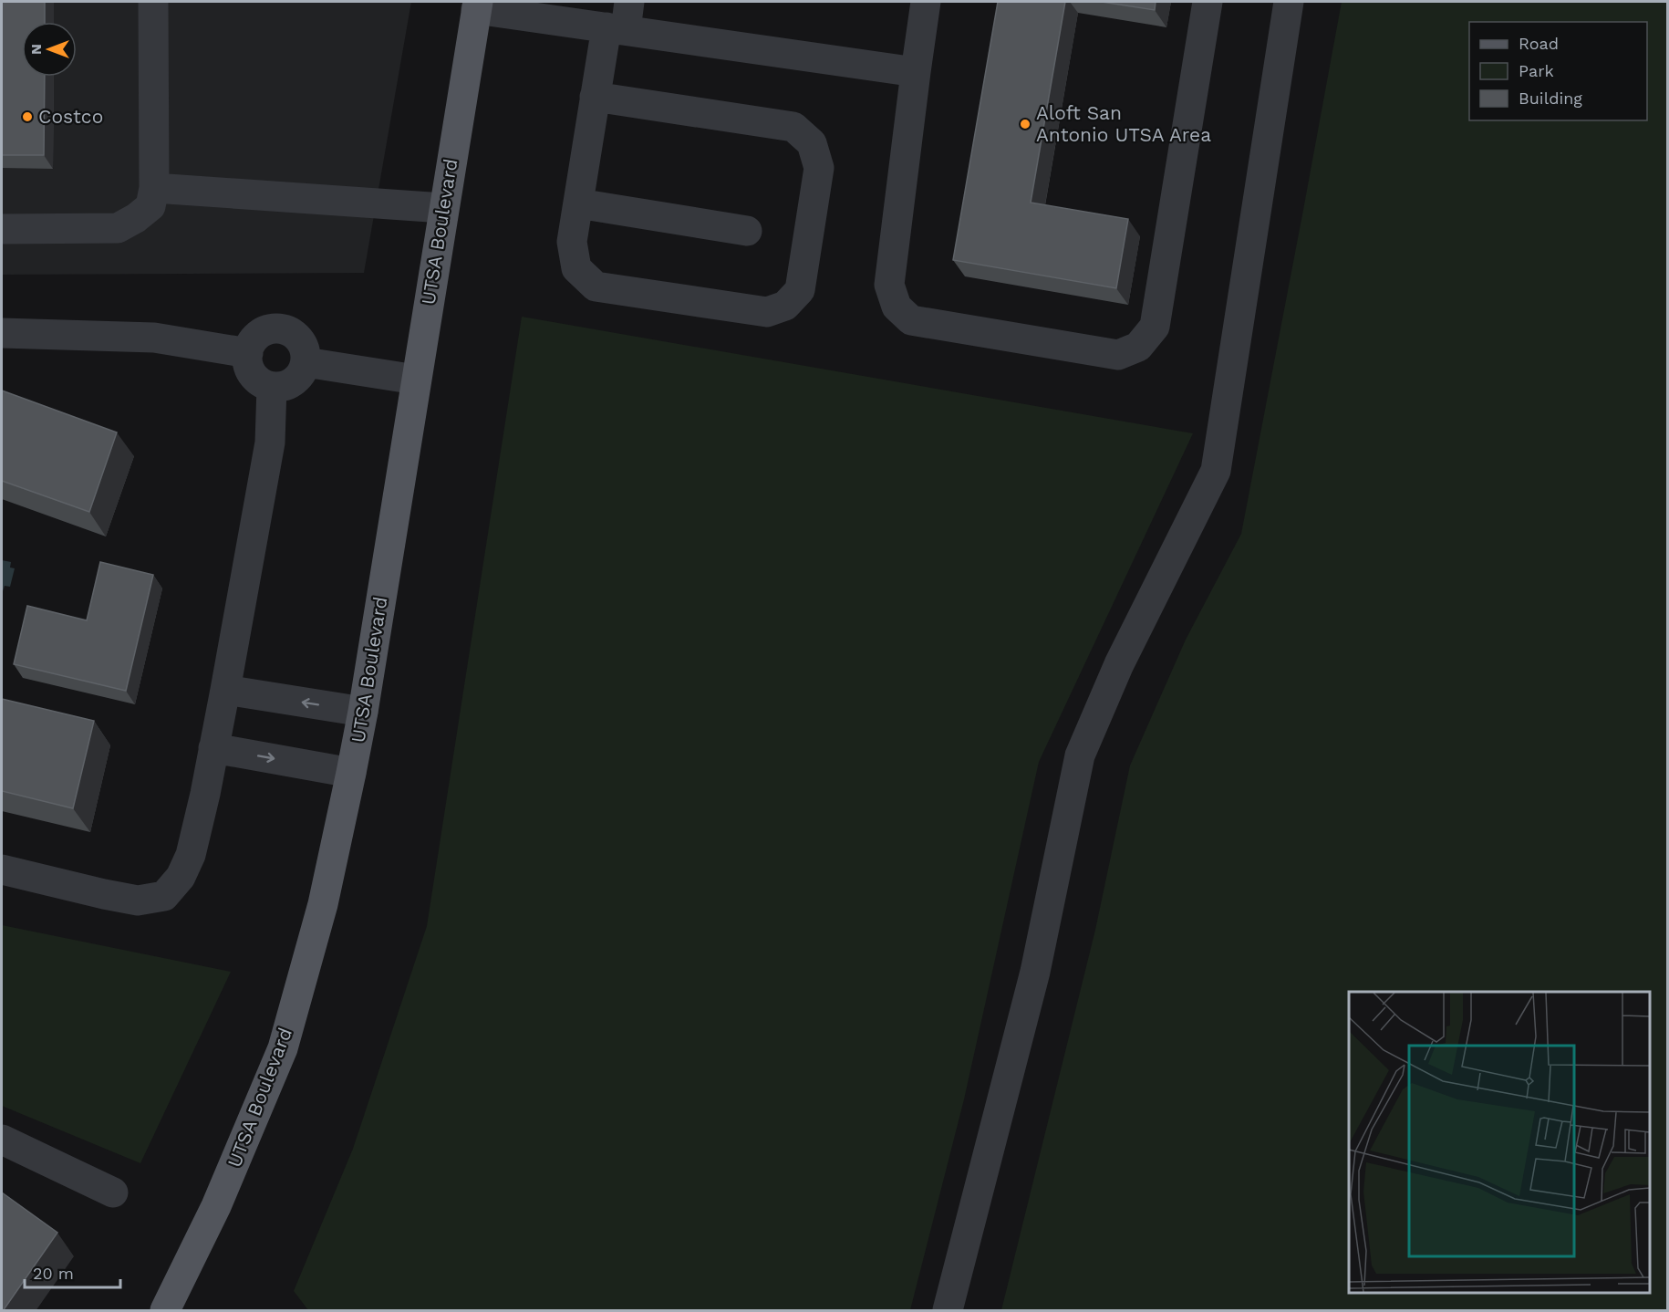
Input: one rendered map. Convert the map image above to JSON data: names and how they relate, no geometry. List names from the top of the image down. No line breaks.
{"streets":{"main road":["UTSA Boulevard"]},"places":["Costco","Aloft San Antonio UTSA Area"],"legend":["Road","Park","Building"],"scale_bar":"20 m","north":"left"}
